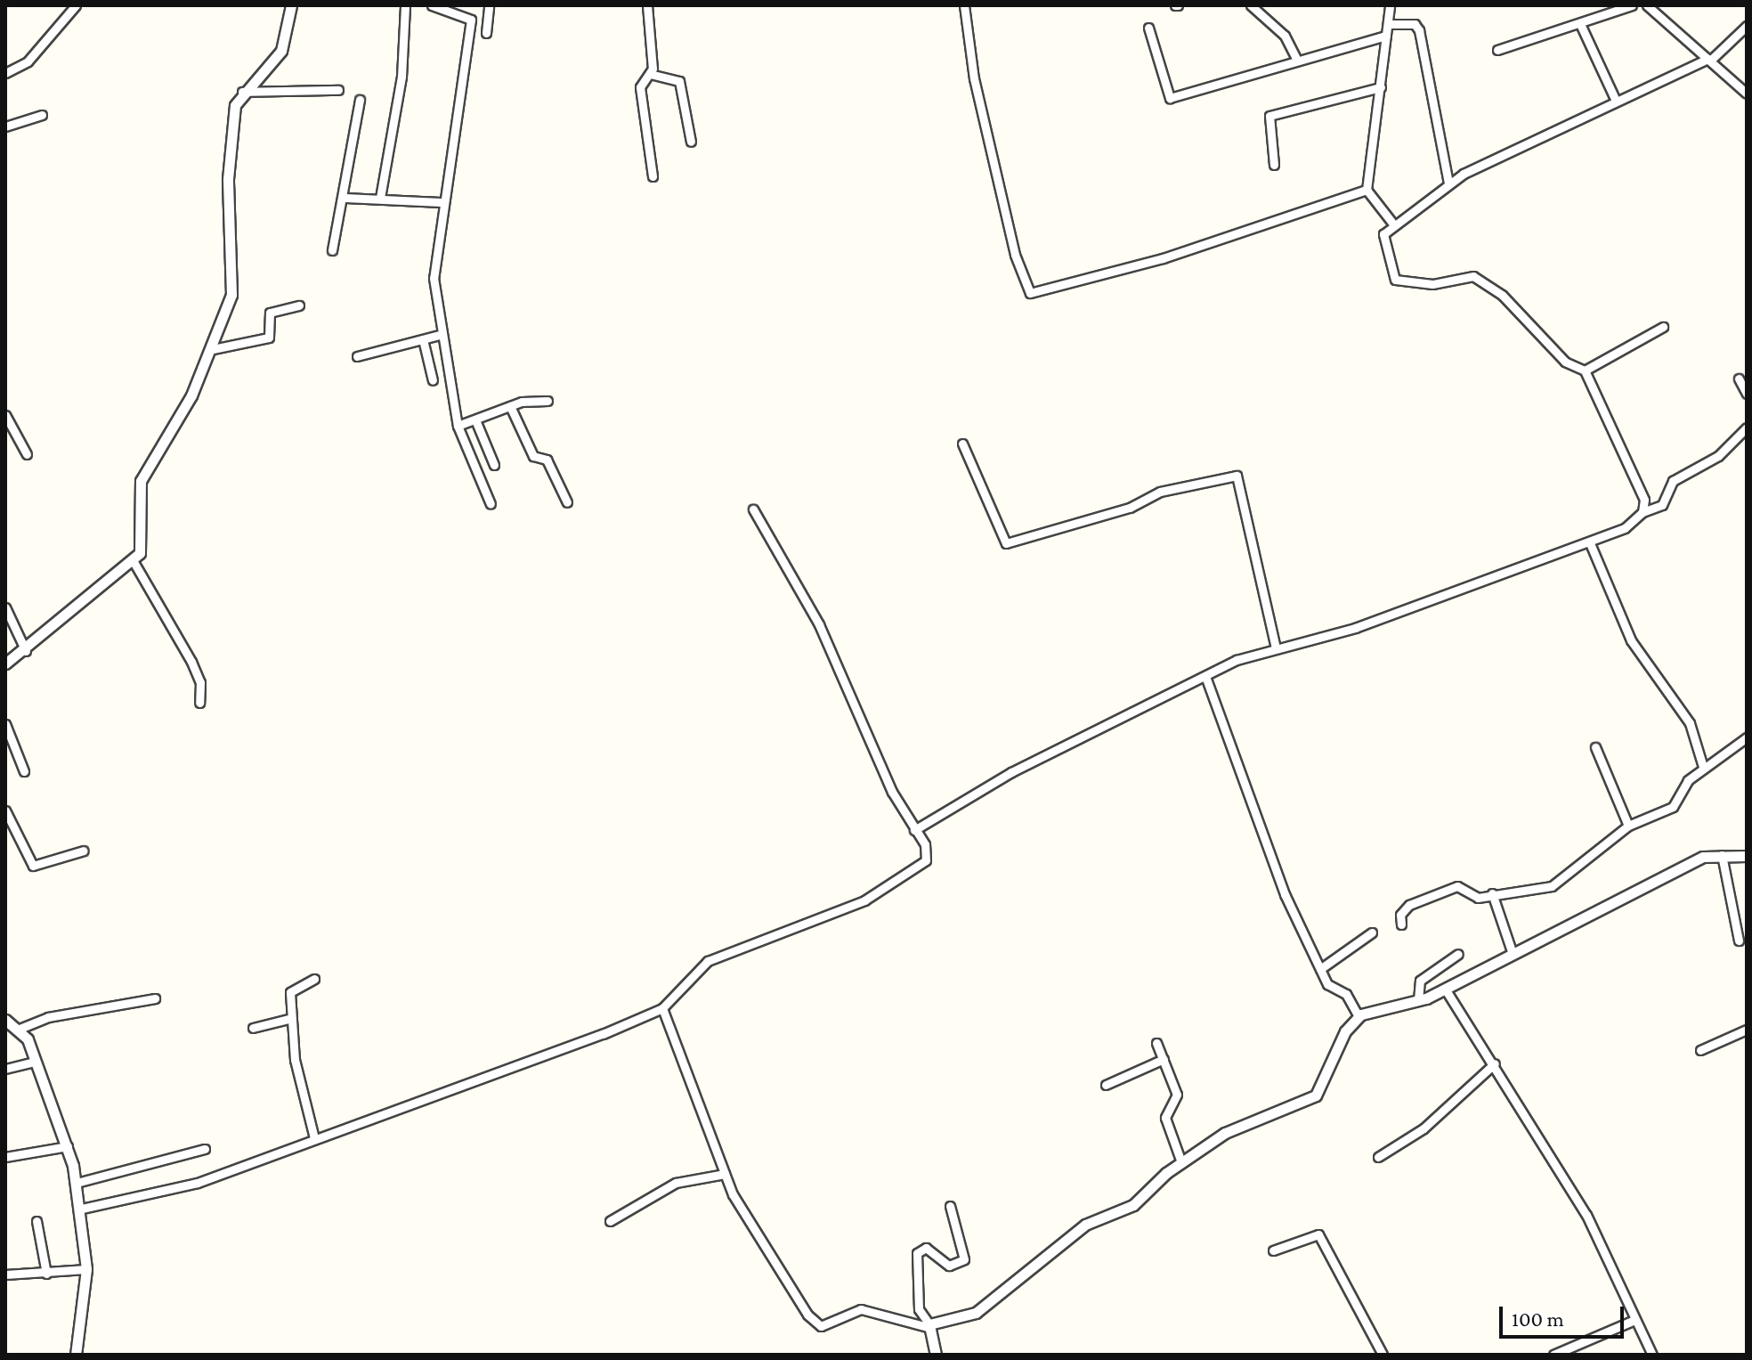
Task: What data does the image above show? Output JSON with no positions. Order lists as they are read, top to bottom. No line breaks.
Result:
{"scale_bar":"100 m"}
